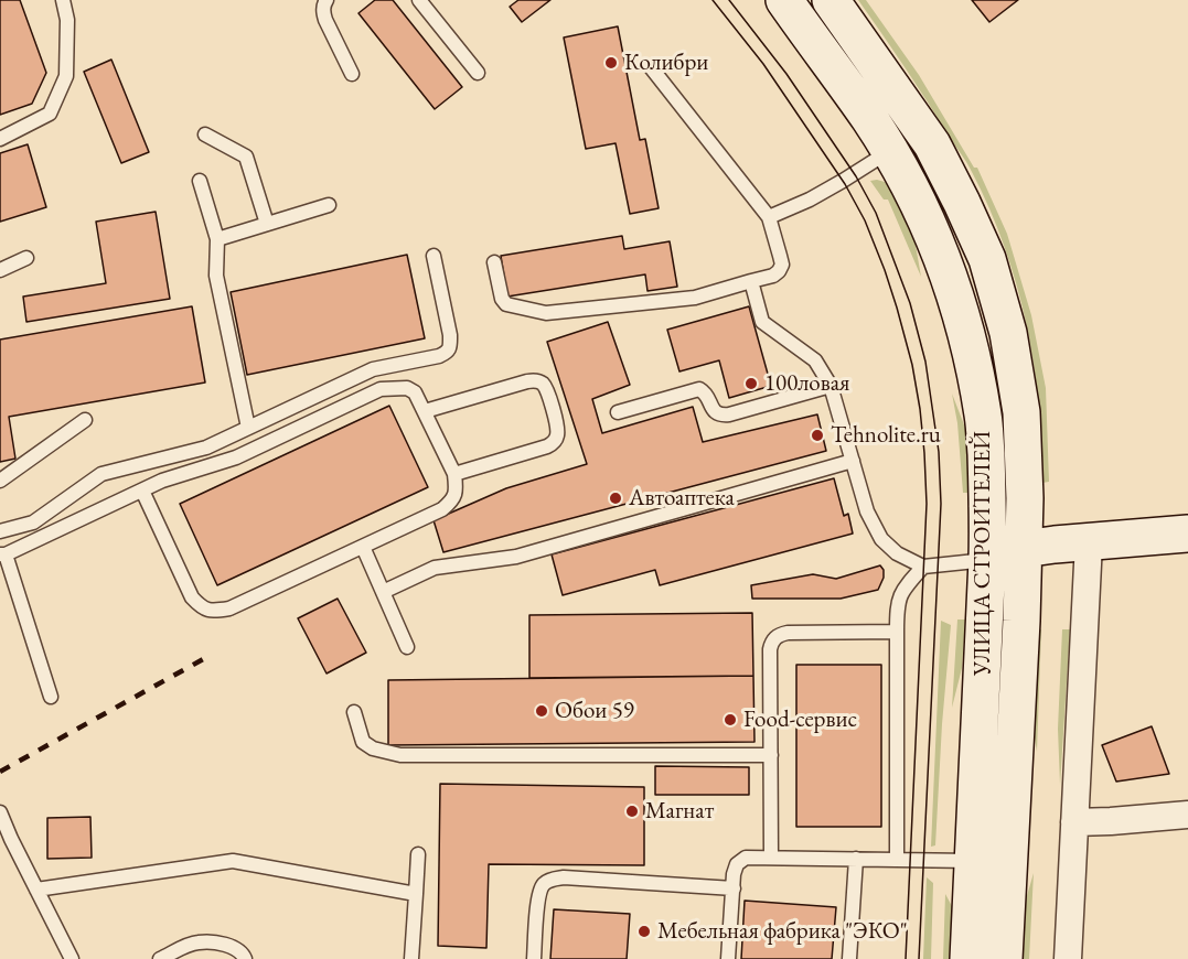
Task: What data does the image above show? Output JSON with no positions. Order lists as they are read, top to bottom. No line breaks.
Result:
{"streets":{"main road":["УЛИЦА СТРОИТЕЛЕЙ"]},"places":["Колибри","100ловая","Tehnolite.ru","Автоаптека","Обои 59","Food-сервис","Магнат","Мебельная фабрика \"ЭКО\""]}
